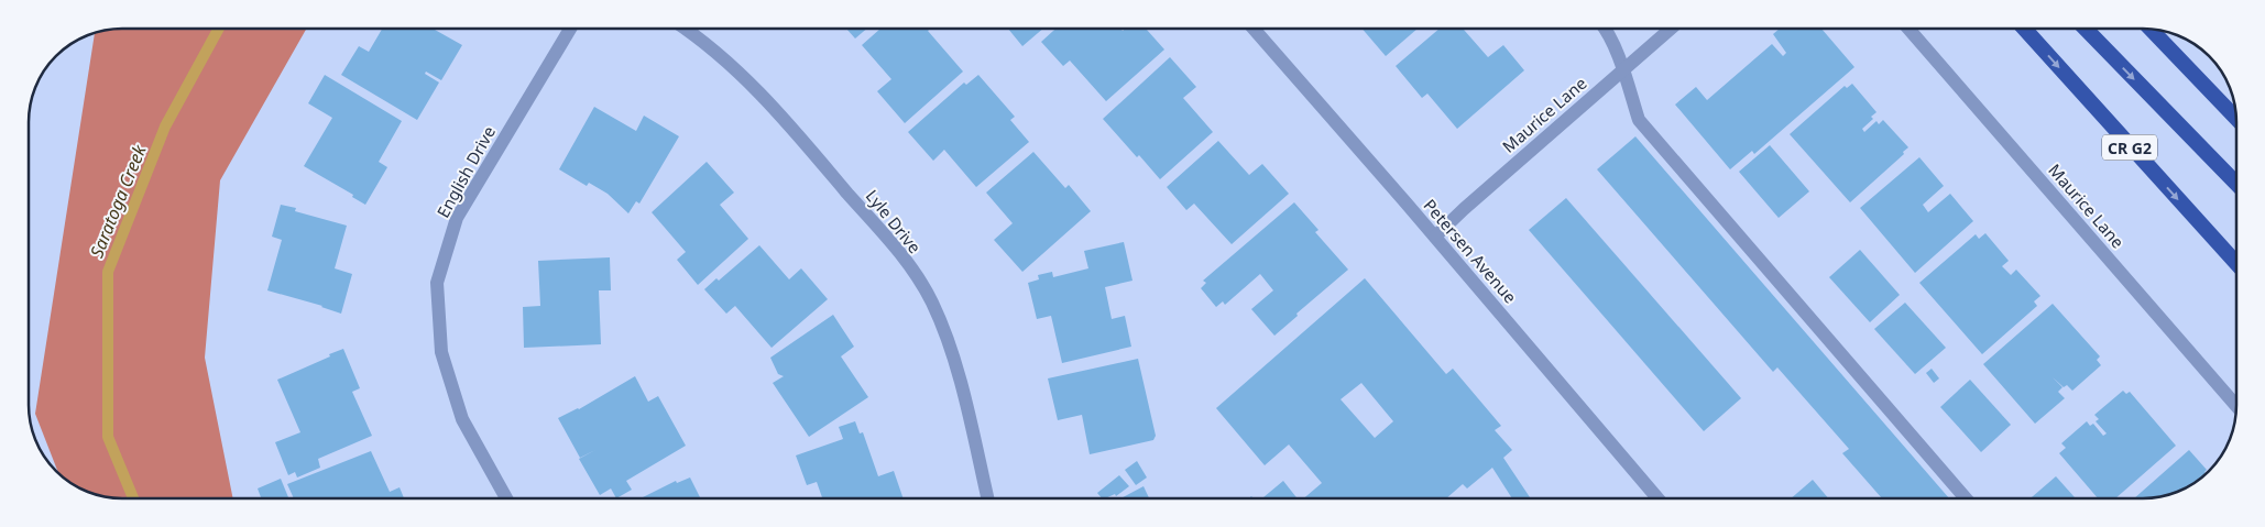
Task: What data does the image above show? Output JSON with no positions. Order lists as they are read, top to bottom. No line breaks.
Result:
{"streets":{"highway":["CR G2"],"street":["Maurice Lane","English Drive","Lyle Drive","Petersen Avenue"]},"crossings":[["Maurice Lane","Petersen Avenue"]],"water":["Saratoga Creek"]}
